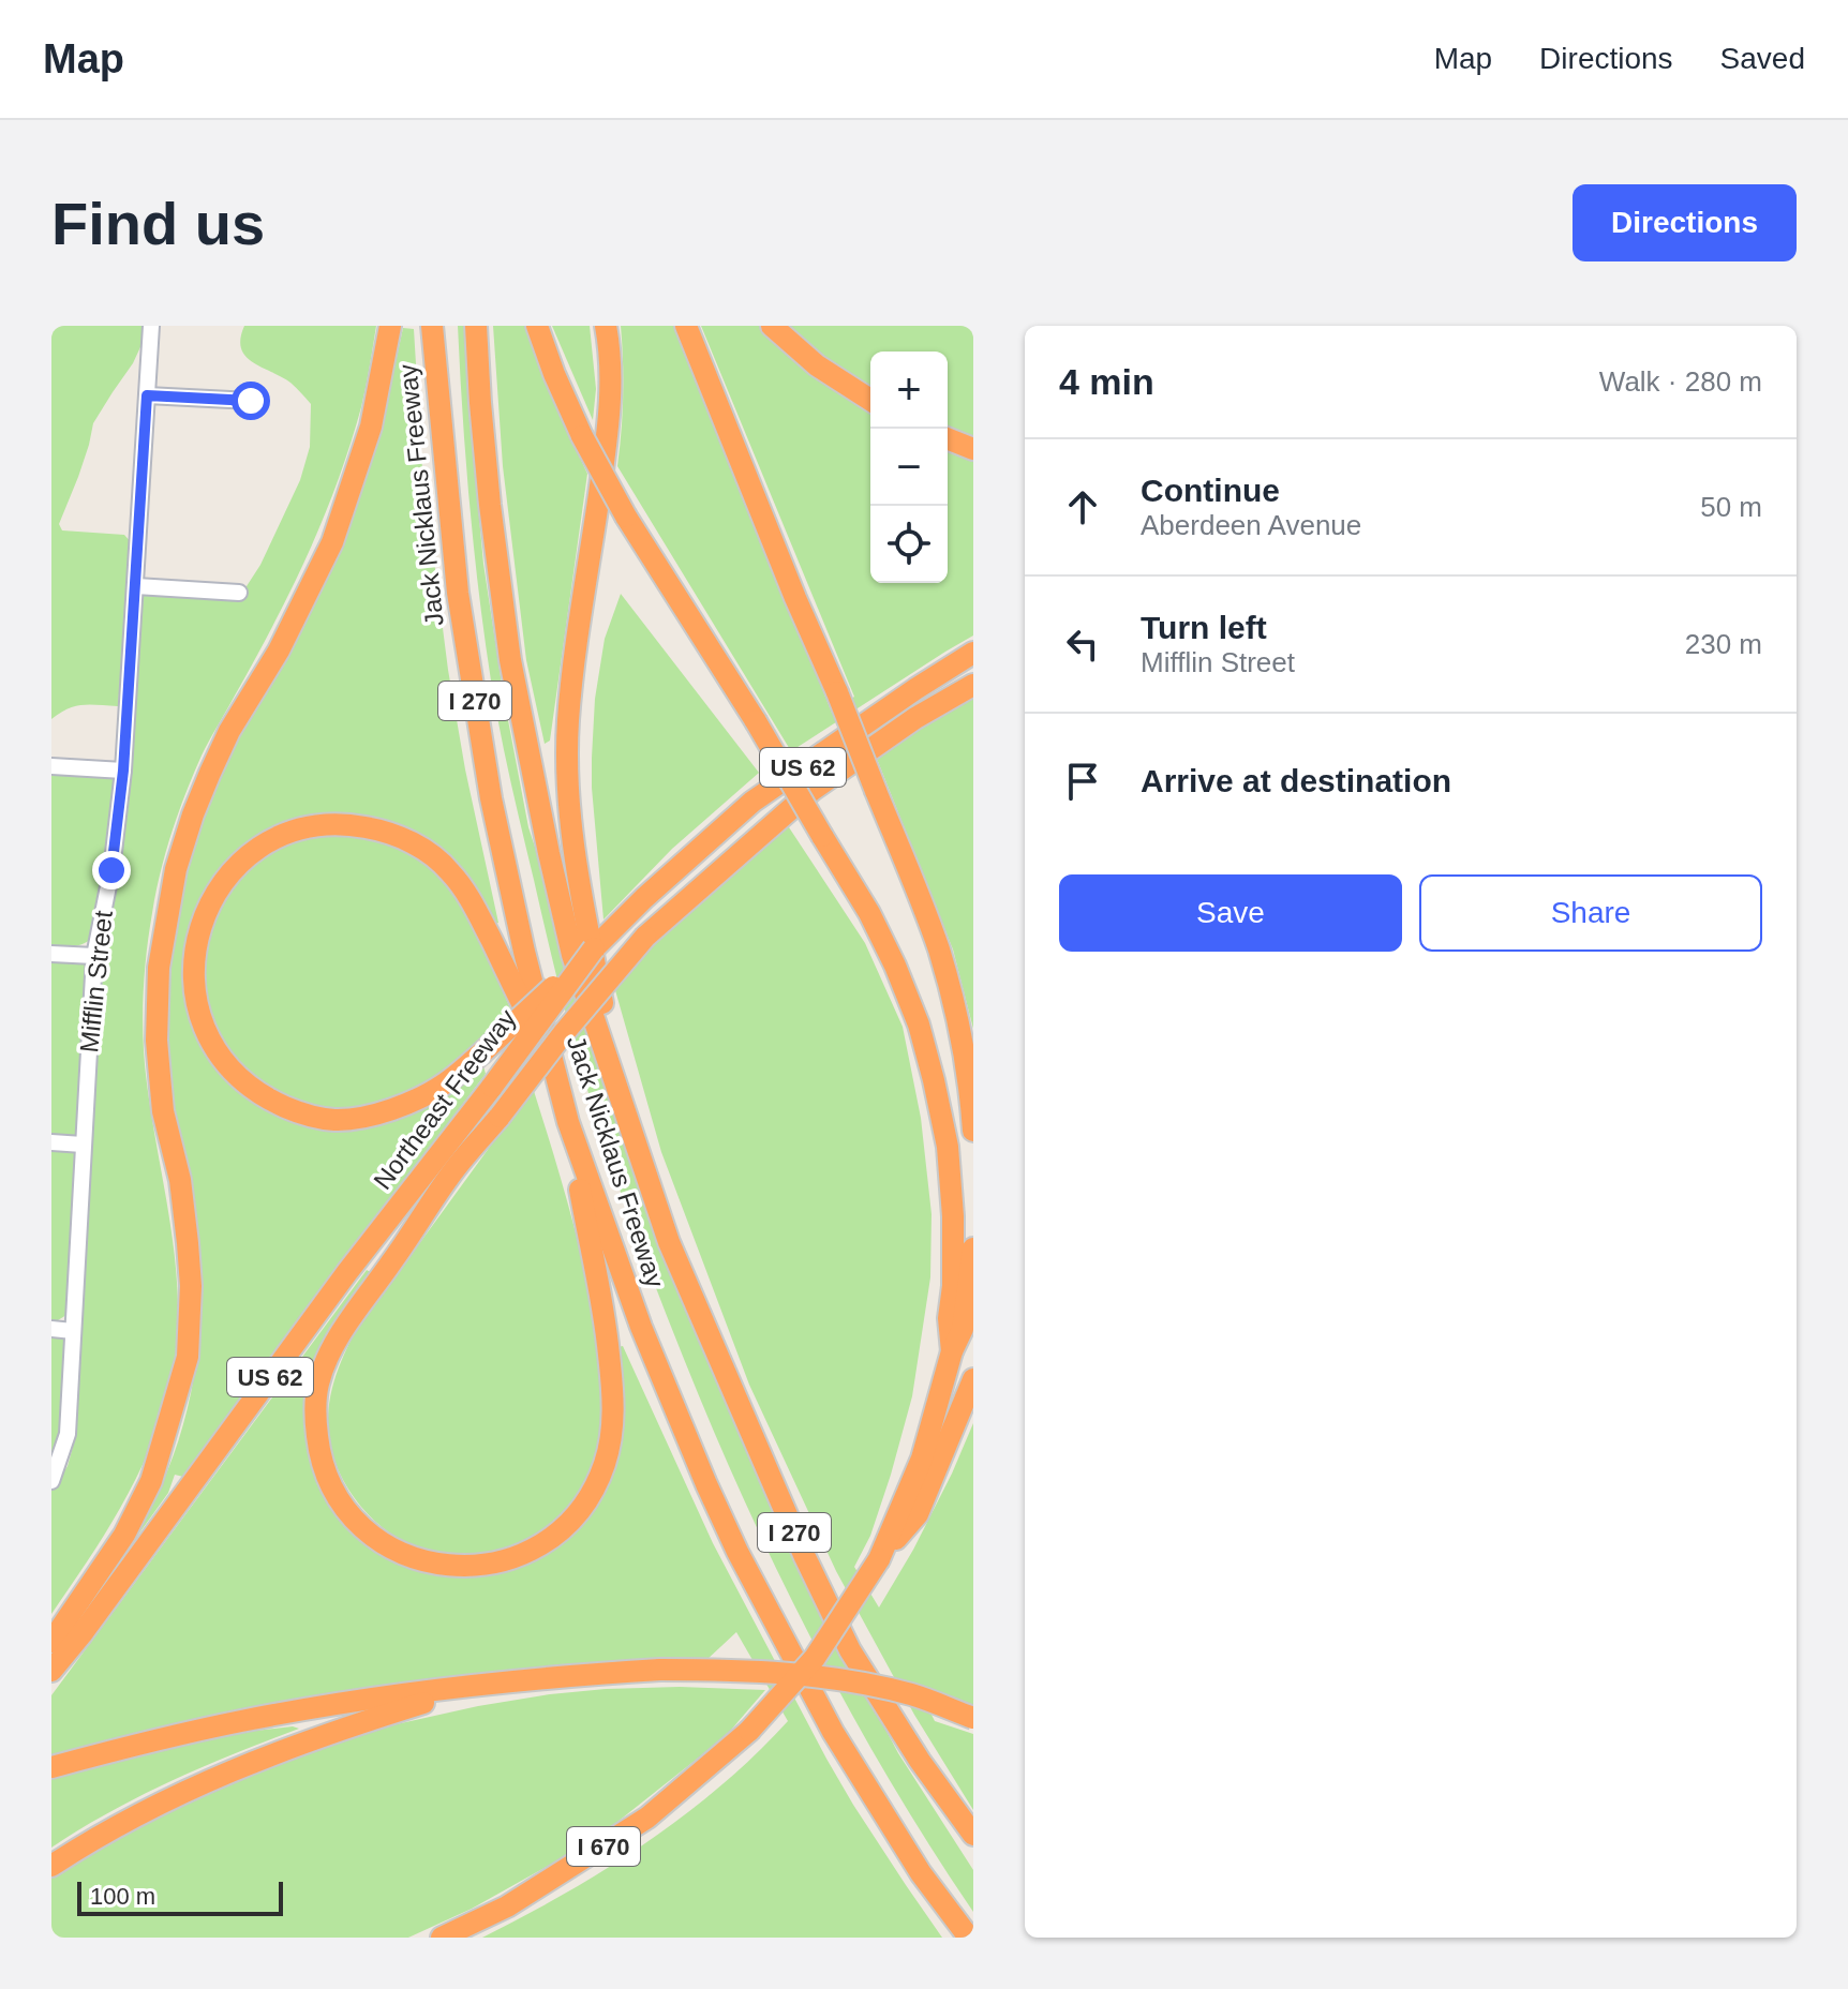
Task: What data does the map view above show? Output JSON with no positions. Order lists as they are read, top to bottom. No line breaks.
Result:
{"streets":{"highway":["Jack Nicklaus Freeway","I 270","US 62","Northeast Freeway","I 670"],"street":["Mifflin Street"]},"scale_bar":"100 m","page":{"header":"Map","nav":["Map","Directions","Saved"],"buttons":["Directions",["Save","Share"]],"title":"Find us","heading":["4 min","Walk · 280 m"],"map_buttons":["+","−"],"list":[["Continue","Aberdeen Avenue","50 m"],["Turn left","Mifflin Street","230 m"],"Arrive at destination"],"scale":"100 m"}}
